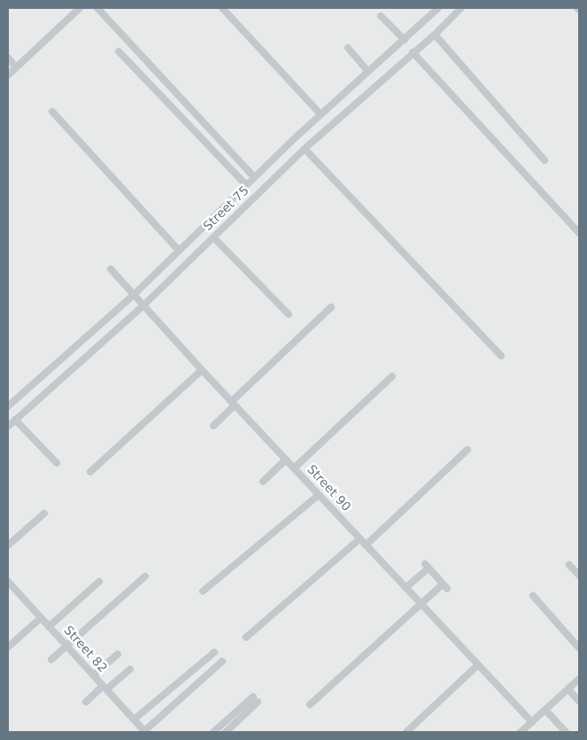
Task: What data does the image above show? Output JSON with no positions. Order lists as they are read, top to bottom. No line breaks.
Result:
{"streets":{"lane":["Street 75","Street 90","Street 82"]},"crossings":[["Street 75","Street 90"]]}
